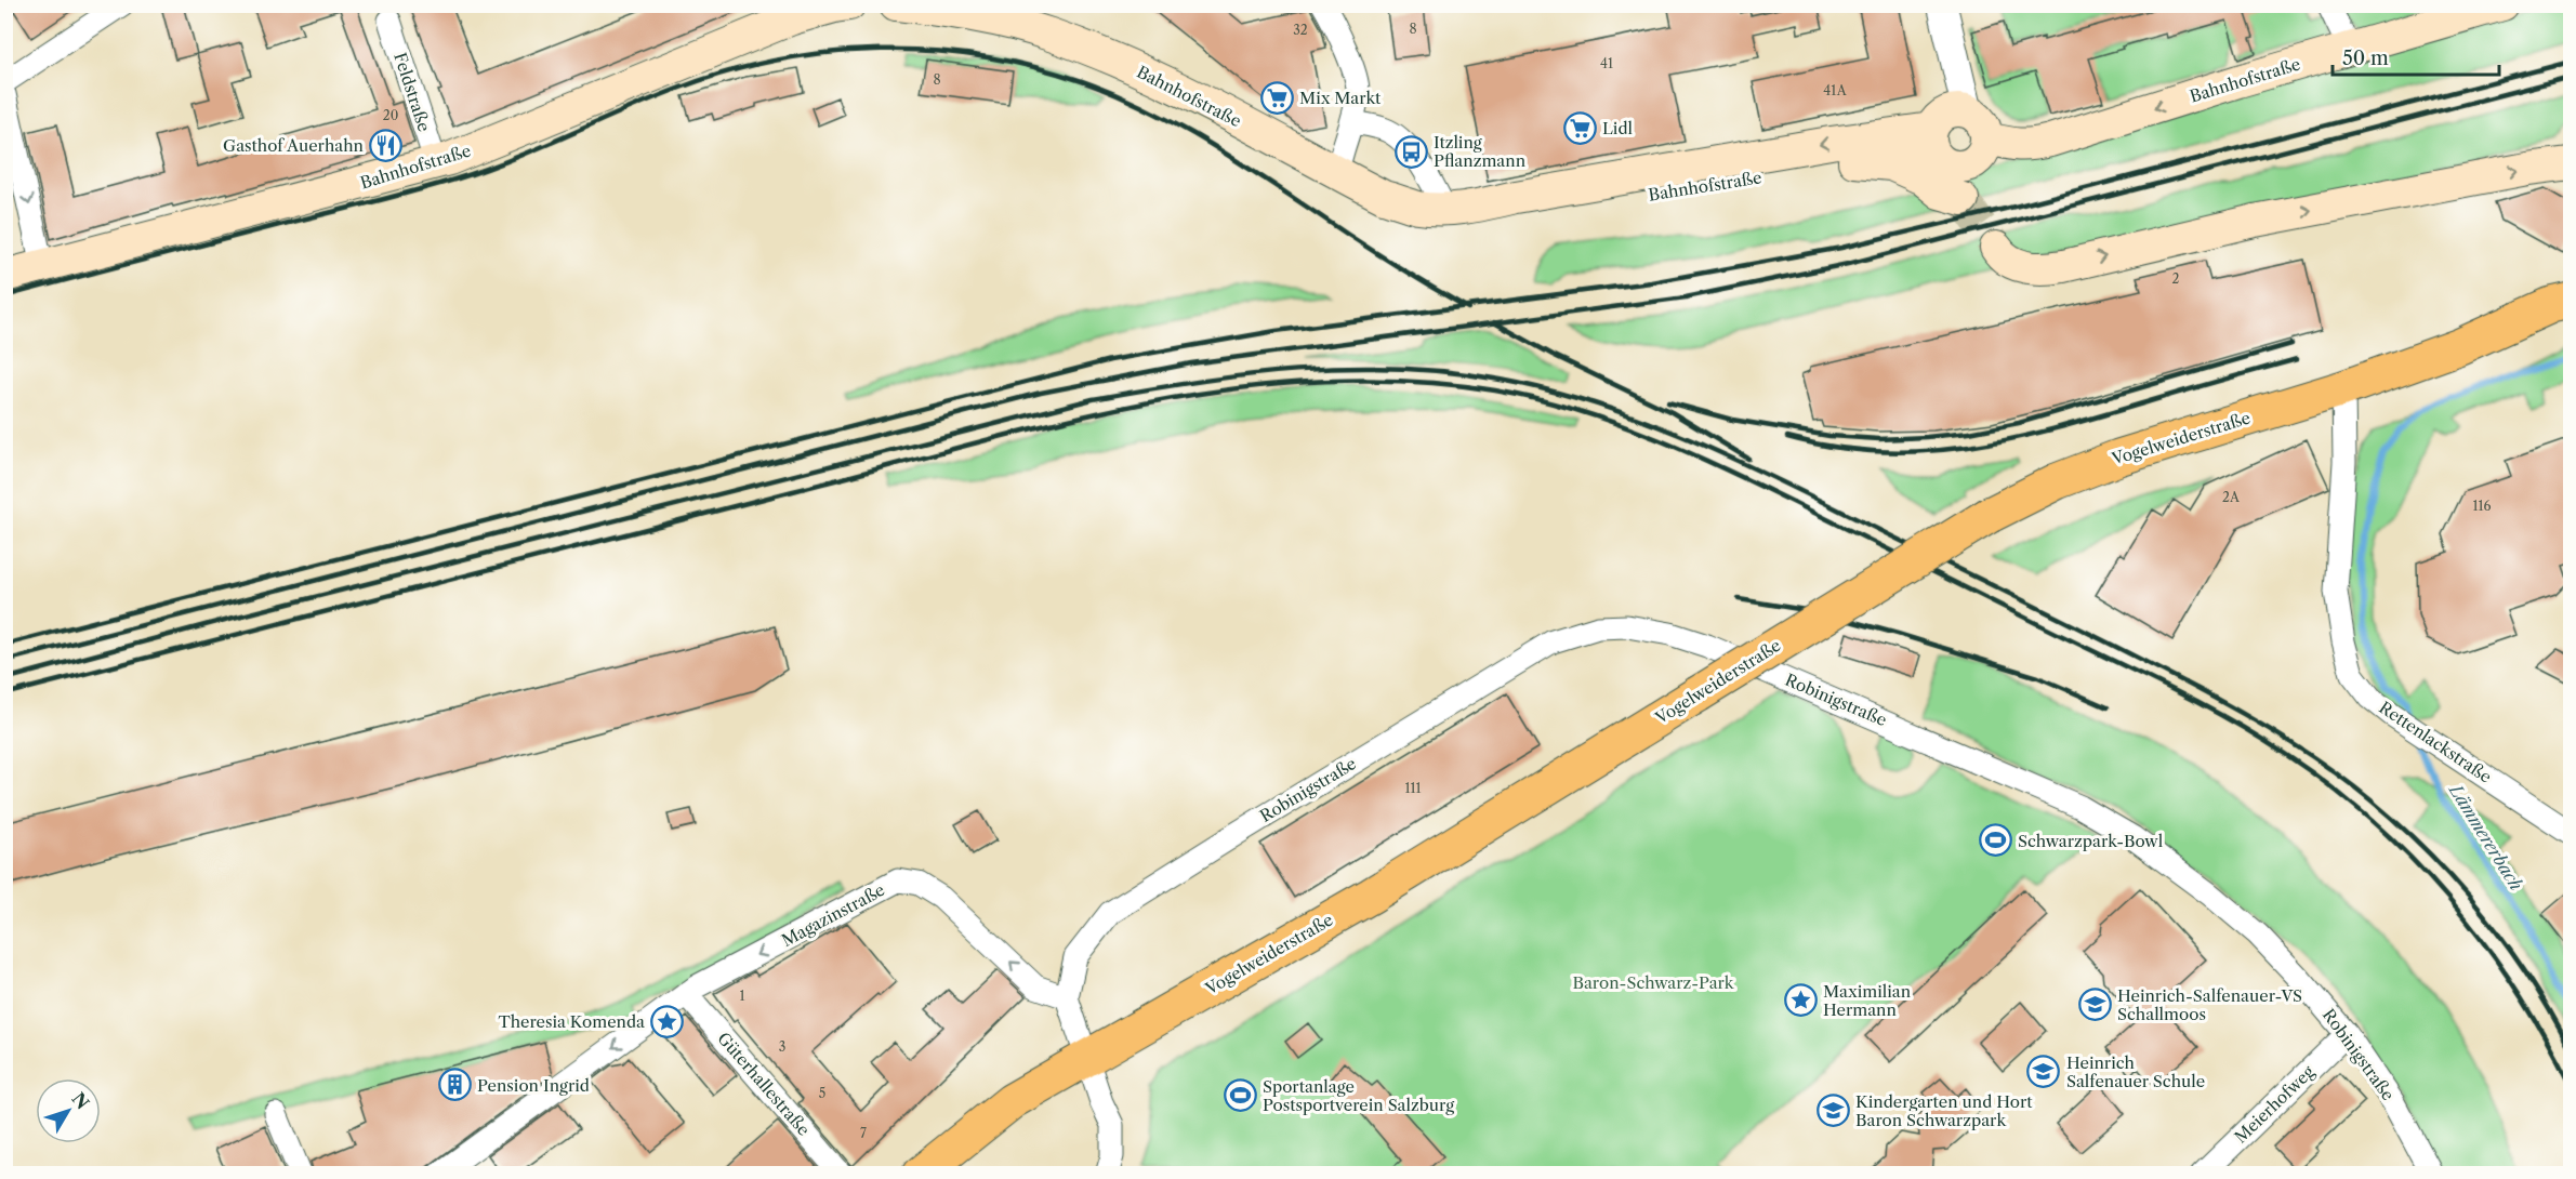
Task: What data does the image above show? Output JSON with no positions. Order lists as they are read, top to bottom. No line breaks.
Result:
{"streets":{"main road":["Bahnhofstraße","Vogelweiderstraße"],"street":["Feldstraße","Robinigstraße","Rettenlackstraße","Magazinstraße","Güterhallestraße","Meierhofweg"]},"crossings":[["Bahnhofstraße","Feldstraße"],["Vogelweiderstraße","Rettenlackstraße"],["Robinigstraße","Magazinstraße"],["Robinigstraße","Meierhofweg"],["Magazinstraße","Güterhallestraße"]],"one_way":["Magazinstraße"],"water":["Lämmererbach"],"parks":["Baron-Schwarz-Park"],"places":{"supermarket":["Mix Markt","Lidl"],"restaurant":["Gasthof Auerhahn"],"bus stop":["Itzling Pflanzmann"],"sports":["Schwarzpark-Bowl","Sportanlage Postsportverein Salzburg"],"place":["Maximilian Hermann","Theresia Komenda"],"school or university":["Heinrich-Salfenauer-VS Schallmoos","Heinrich Salfenauer Schule","Kindergarten und Hort Baron Schwarzpark"],"building":["Pension Ingrid"]},"house_numbers":["8","32","41","8","41A","20","2","2A","116","111","1","3","5","7"],"scale_bar":"50 m","north":"top right"}
